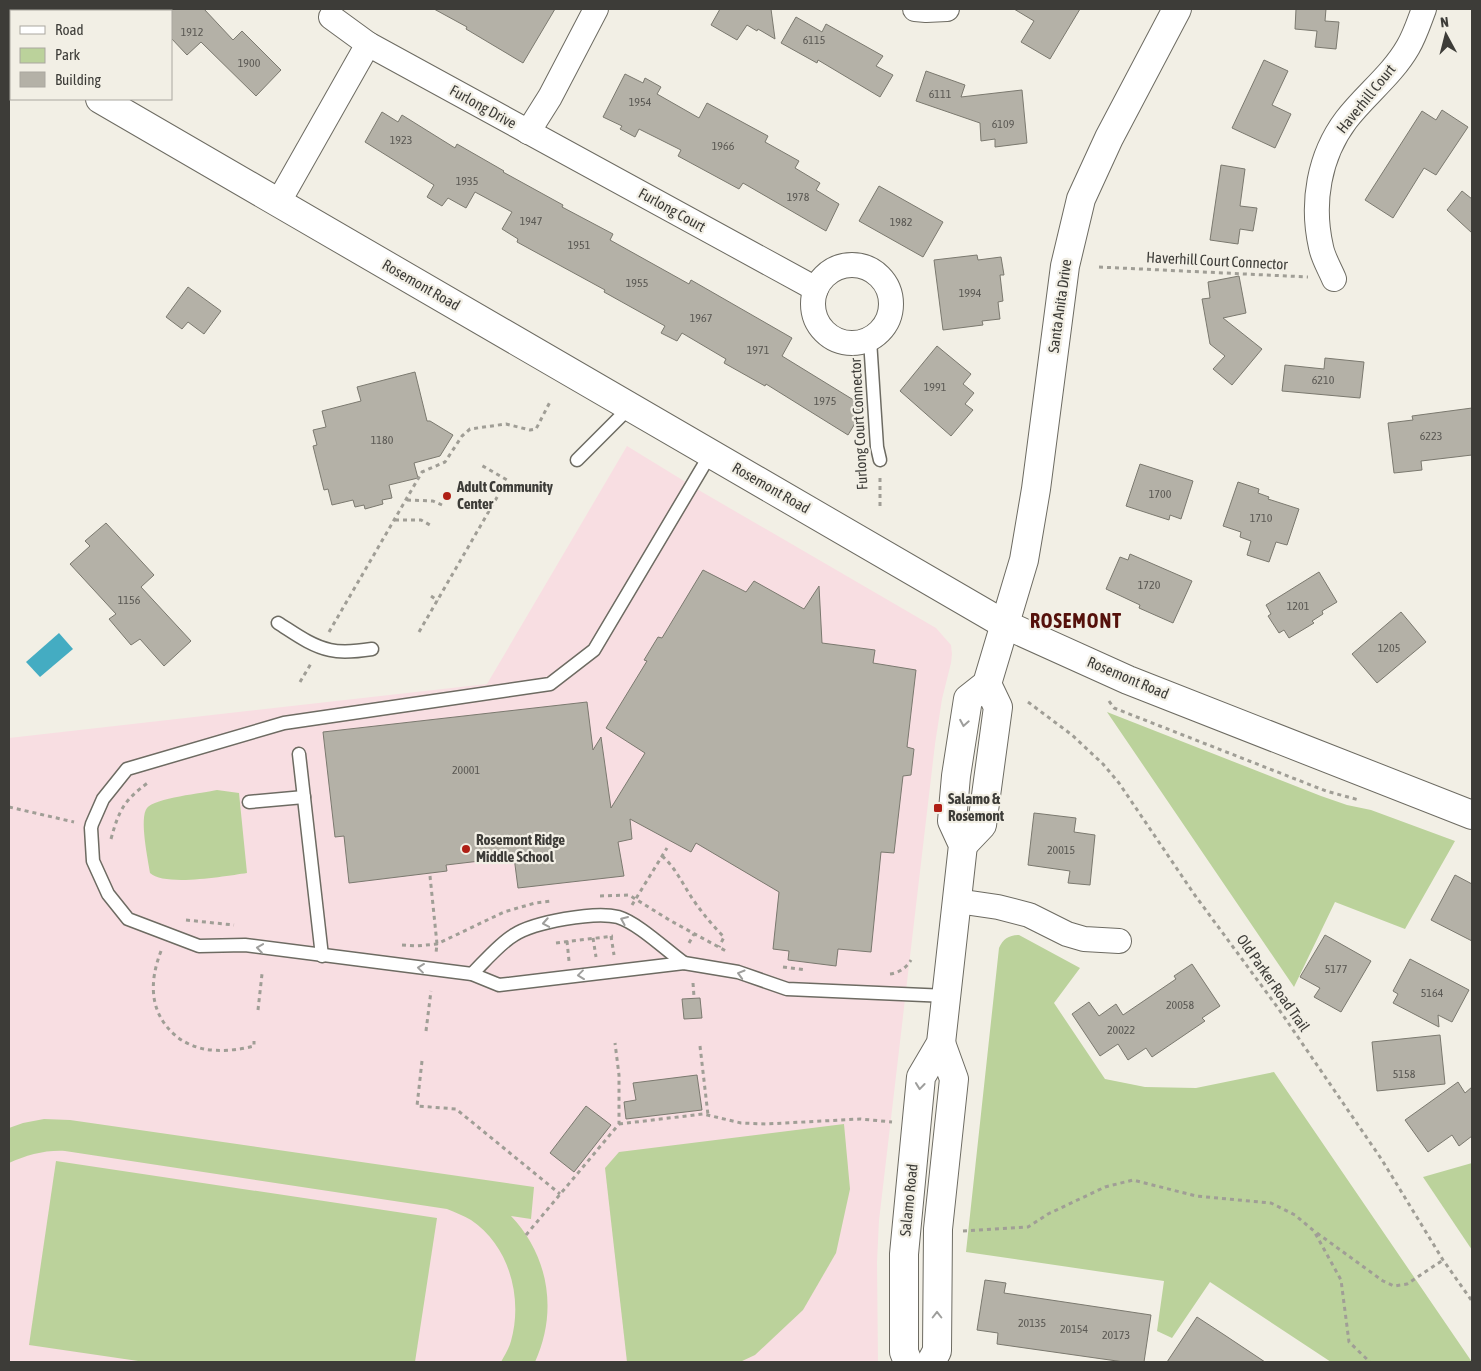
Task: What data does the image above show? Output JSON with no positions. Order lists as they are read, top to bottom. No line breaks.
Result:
{"streets":{"main road":["Rosemont Road","Santa Anita Drive","Salamo Road"],"street":["Haverhill Court","Furlong Drive","Furlong Court"],"lane":["Furlong Court Connector"],"path":["Haverhill Court Connector","Old Parker Road Trail"]},"crossings":[["Haverhill Court","Haverhill Court Connector"],["Furlong Drive","Furlong Court"],["Furlong Court","Furlong Court Connector"],["Rosemont Road","Santa Anita Drive"],["Rosemont Road","Salamo Road"],["Santa Anita Drive","Salamo Road"]],"districts":["ROSEMONT"],"places":{"other":["Adult Community Center","Rosemont Ridge Middle School"],"transit":["Salamo & Rosemont"]},"house_numbers":["1912","6115","1900","6111","1954","6109","1923","1966","1935","1978","1947","1982","1951","1955","1994","1967","1971","6210","1991","1975","6223","1180","1700","1710","1720","1156","1201","1205","20001","20015","5177","5164","20058","20022","5158","20135","20154","20173"],"legend":["Road","Park","Building"],"north":"top"}
